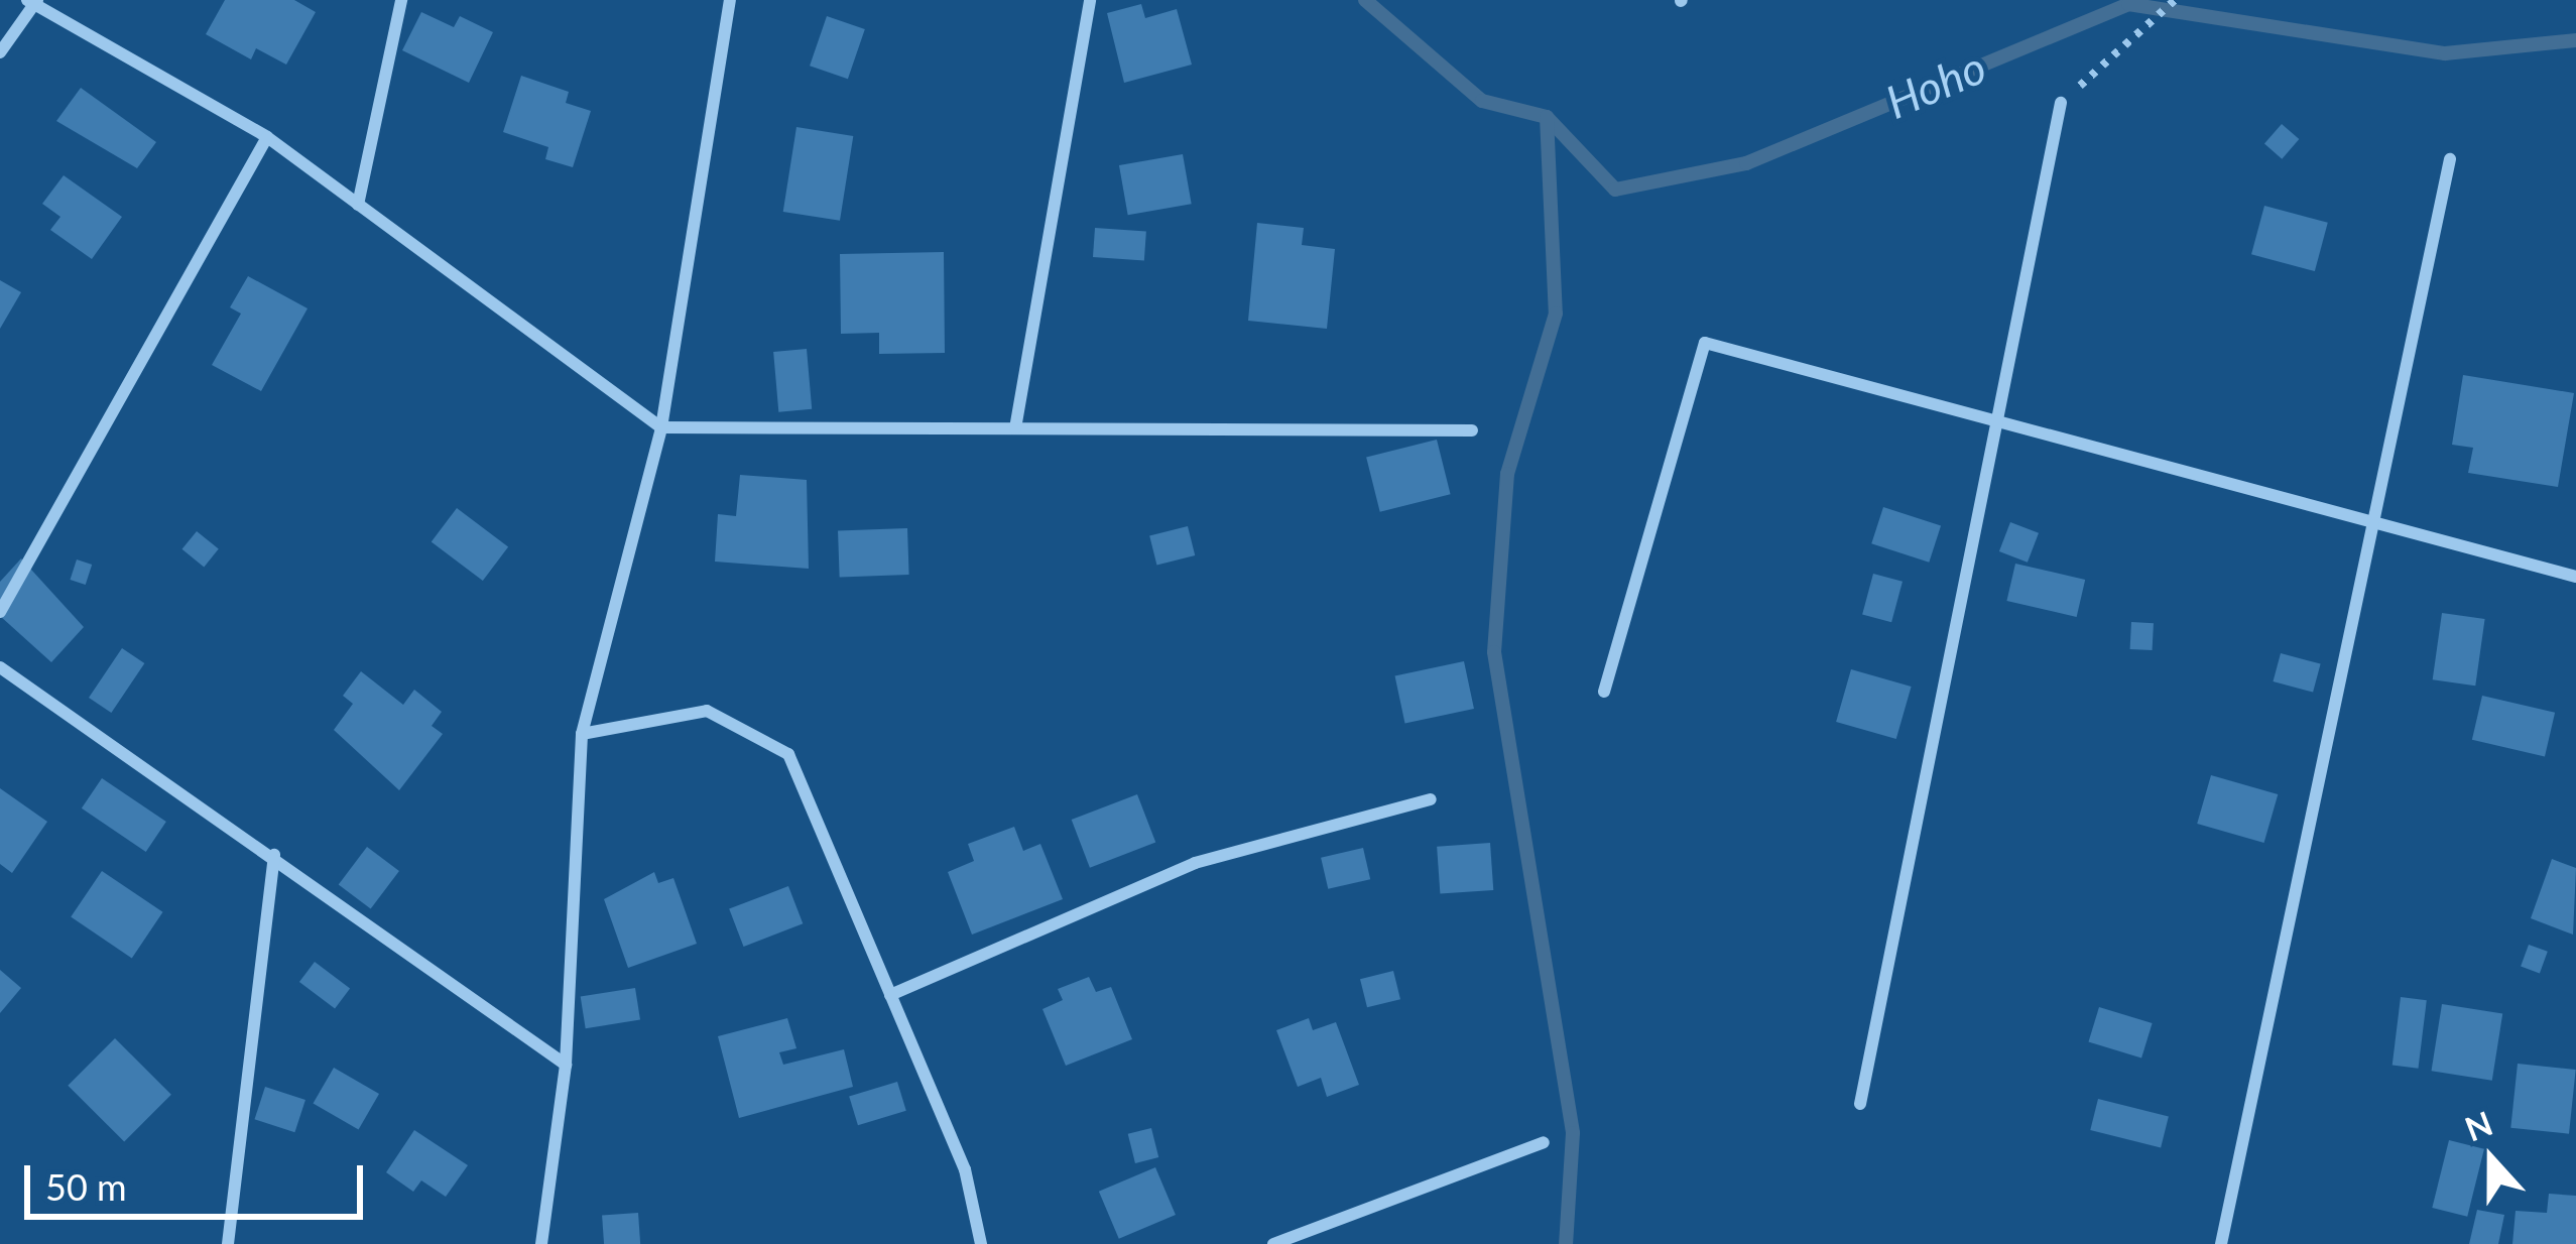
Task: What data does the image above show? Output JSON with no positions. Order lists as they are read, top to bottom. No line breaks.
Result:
{"water":["Hoho"],"scale_bar":"50 m","north":"top"}
